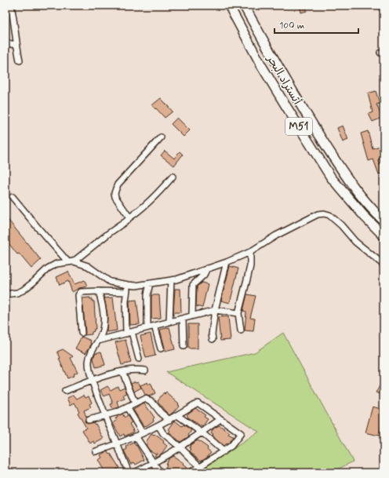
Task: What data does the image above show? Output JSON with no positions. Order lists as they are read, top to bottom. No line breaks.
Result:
{"streets":{"highway":["أتستراد البحر","M51"]},"scale_bar":"100 m"}
